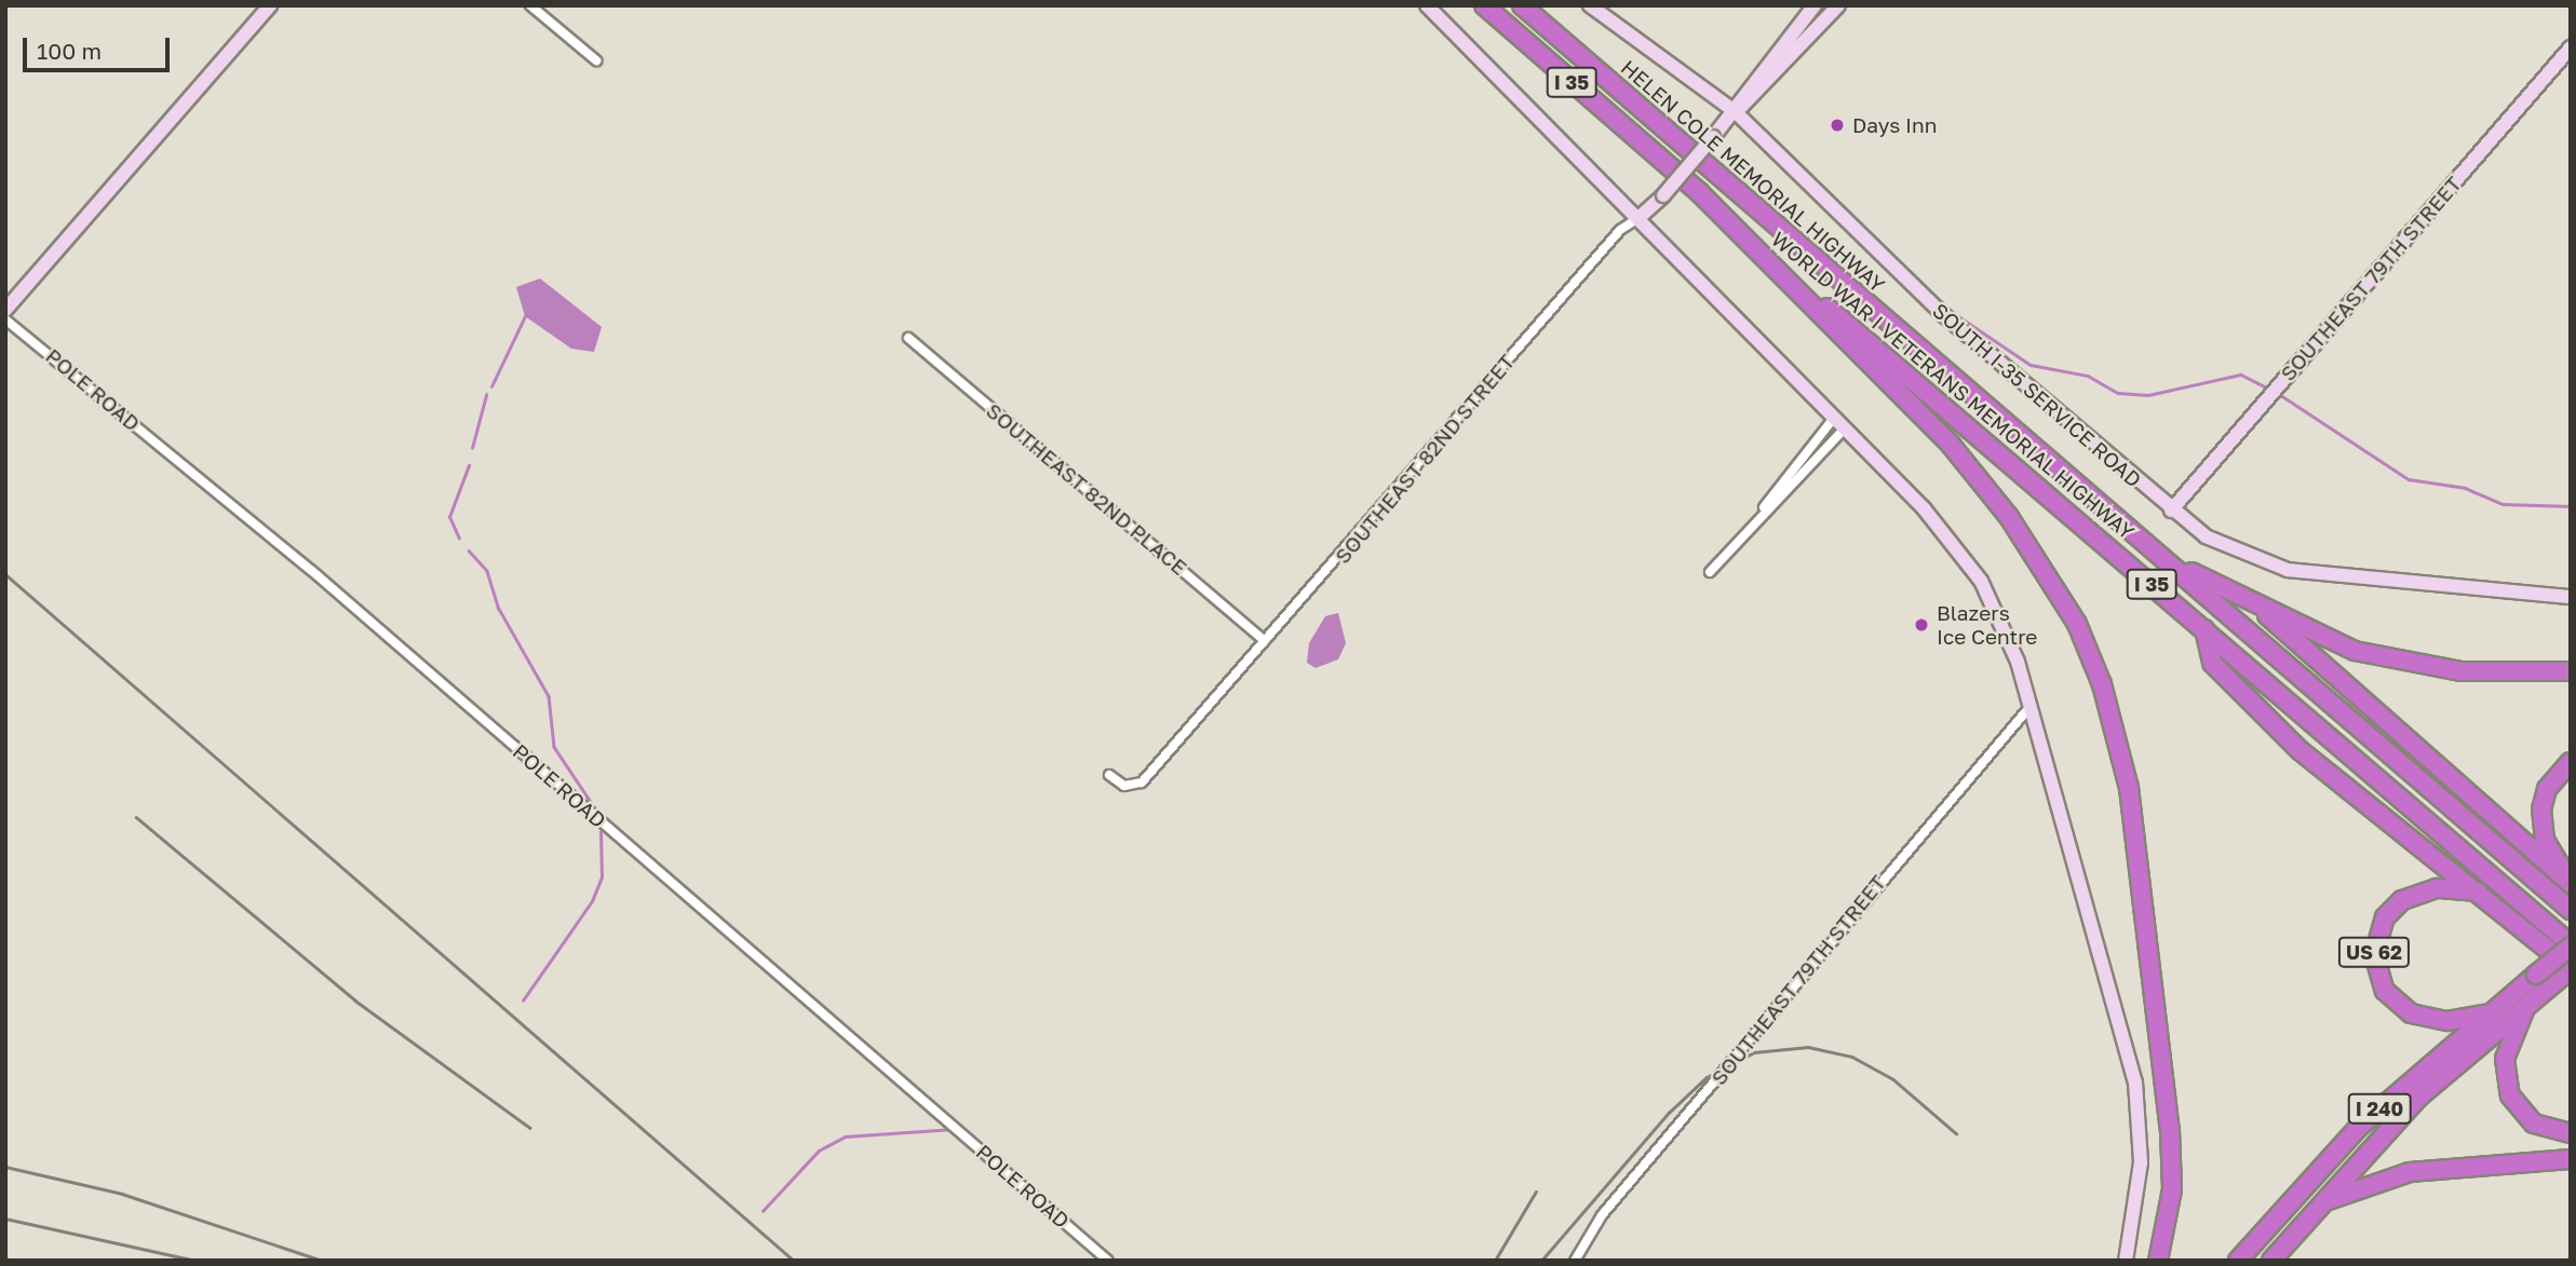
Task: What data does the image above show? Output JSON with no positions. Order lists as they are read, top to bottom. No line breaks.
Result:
{"streets":{"highway":["I 35","HELEN COLE MEMORIAL HIGHWAY","WORLD WAR I VETERANS MEMORIAL HIGHWAY","US 62","I 240"],"street":["SOUTHEAST 79TH STREET","POLE ROAD","SOUTH I-35 SERVICE ROAD","SOUTHEAST 82ND STREET","SOUTHEAST 82ND PLACE"]},"crossings":[["I 35","WORLD WAR I VETERANS MEMORIAL HIGHWAY"],["HELEN COLE MEMORIAL HIGHWAY","WORLD WAR I VETERANS MEMORIAL HIGHWAY"],["SOUTHEAST 79TH STREET","SOUTH I-35 SERVICE ROAD"],["WORLD WAR I VETERANS MEMORIAL HIGHWAY","I 240"],["SOUTH I-35 SERVICE ROAD","SOUTHEAST 82ND STREET"],["SOUTHEAST 82ND STREET","SOUTHEAST 82ND PLACE"],["US 62","I 240"]],"places":["Days Inn","Blazers Ice Centre"],"scale_bar":"100 m"}
